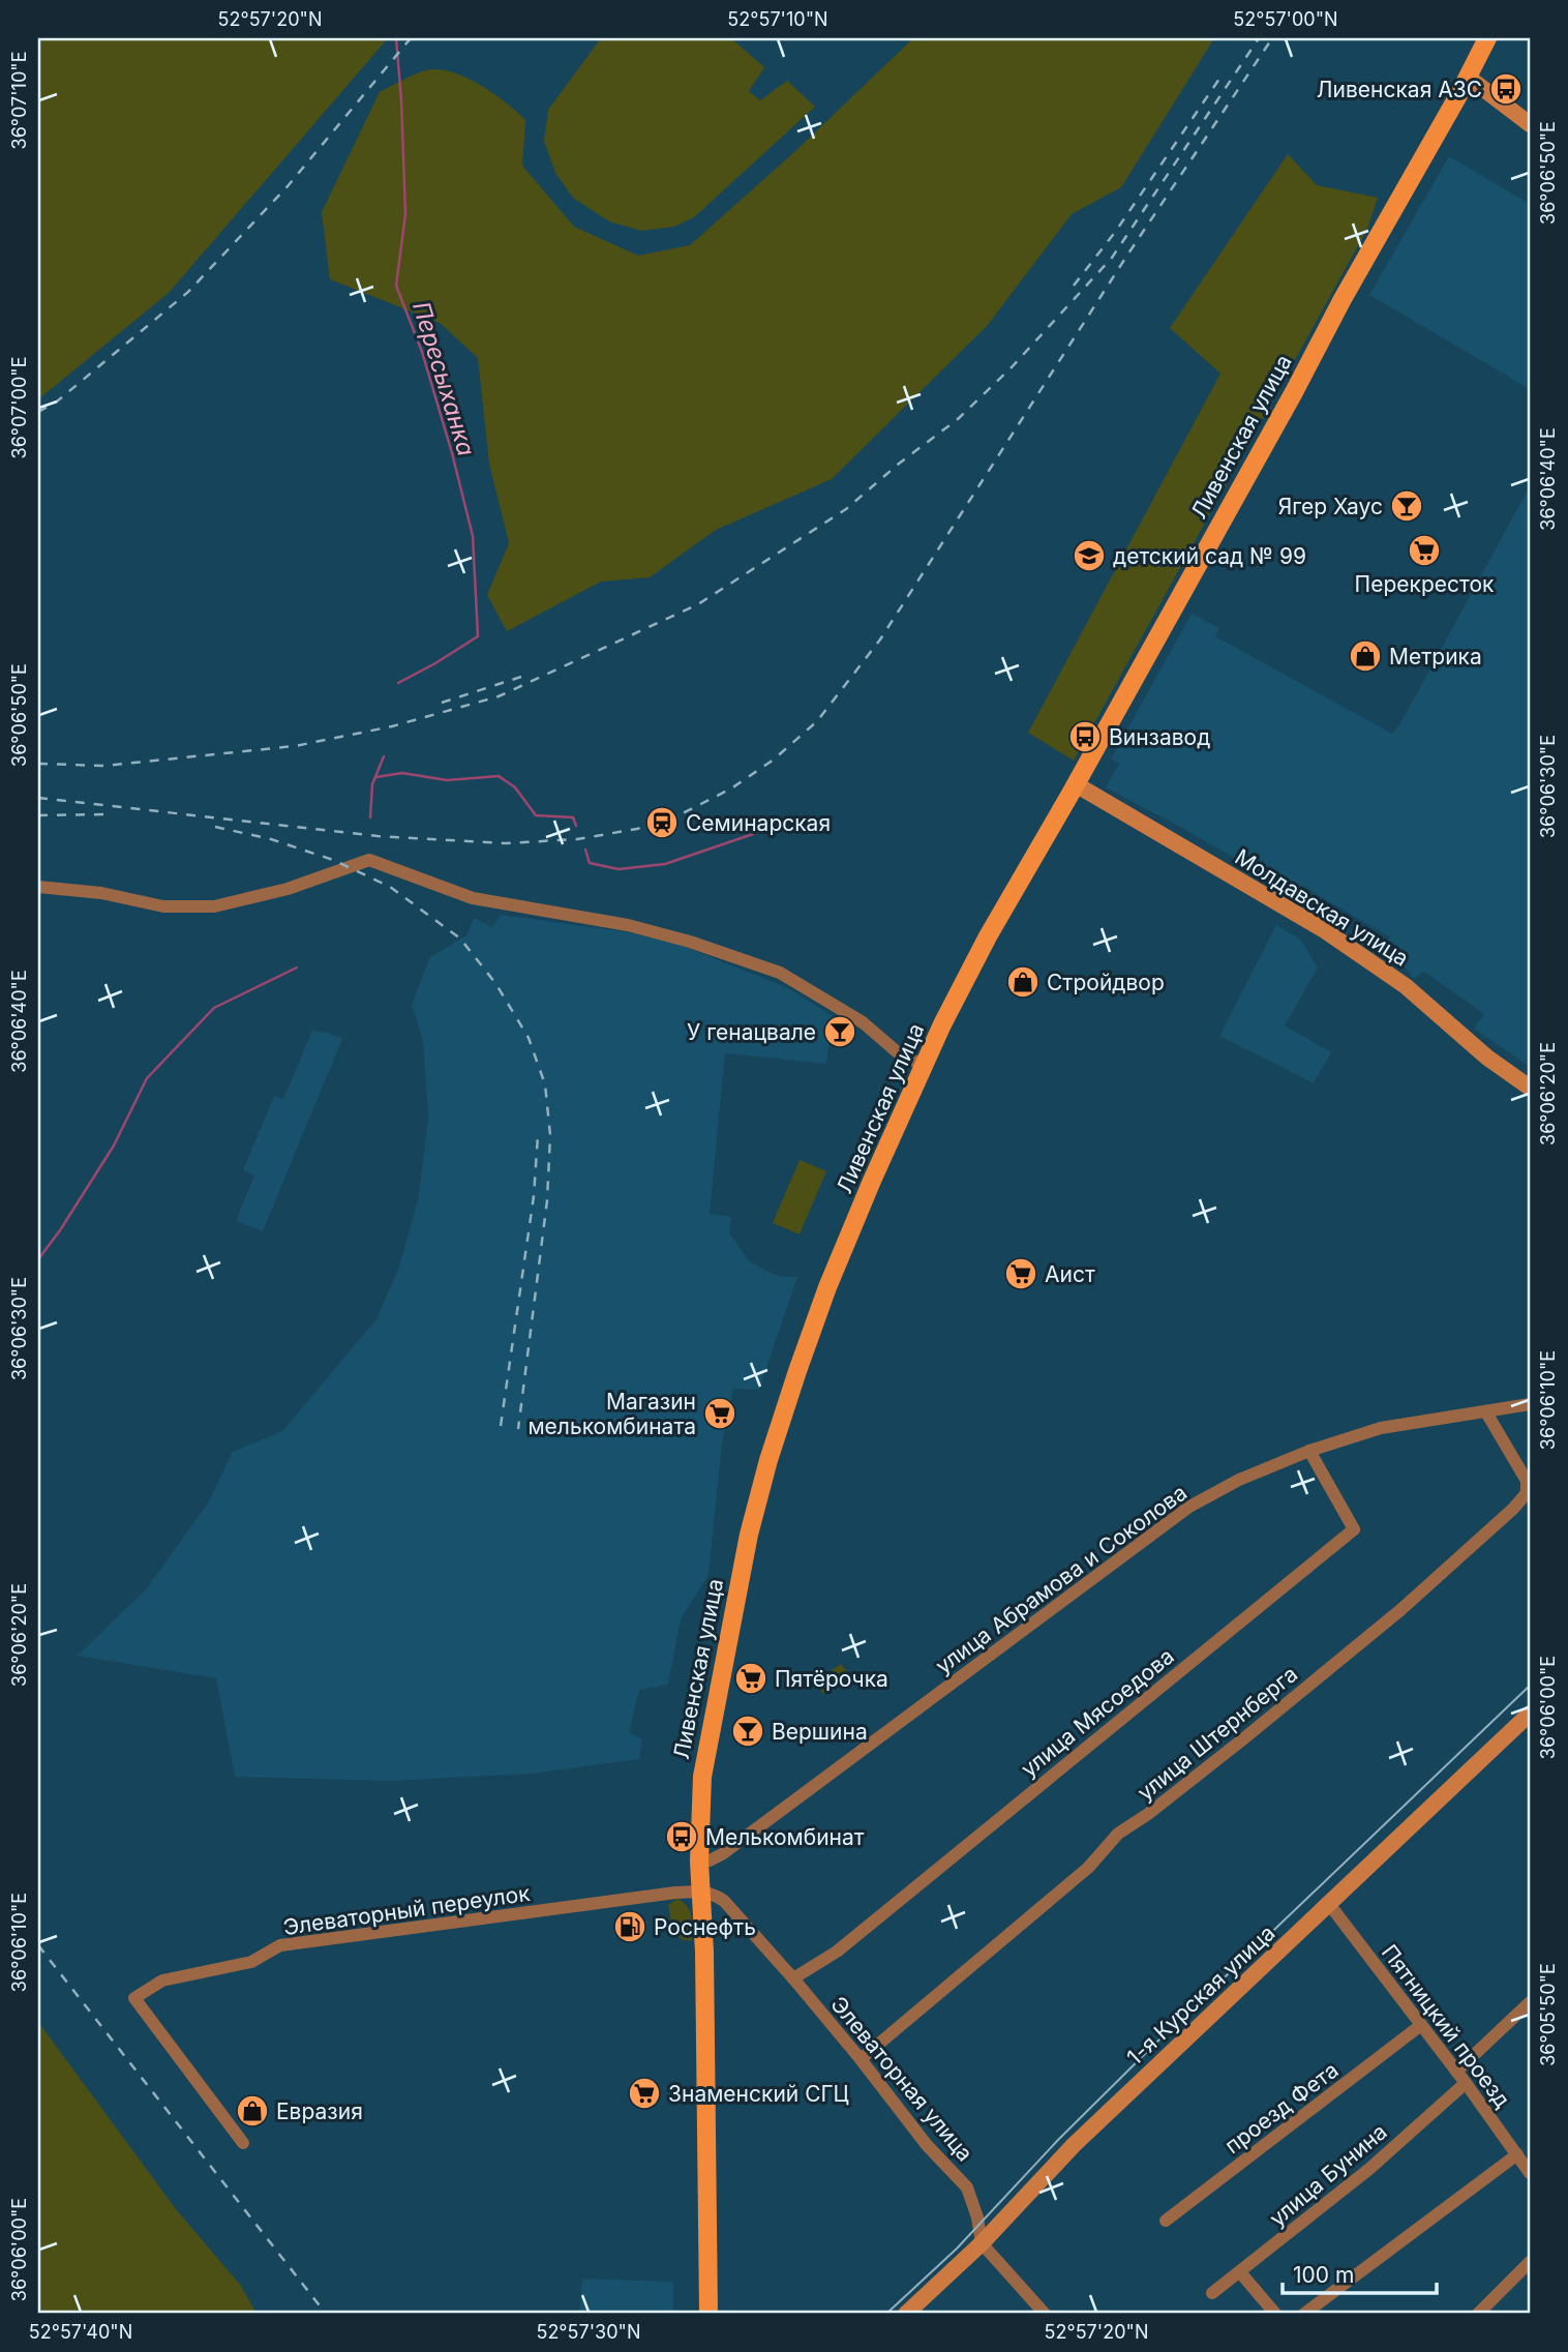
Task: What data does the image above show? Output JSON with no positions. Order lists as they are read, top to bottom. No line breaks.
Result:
{"streets":{"main road":["Ливенская улица"],"street":["Молдавская улица","улица Абрамова и Соколова","улица Мясоедова","улица Штернберга","Элеваторный переулок","1-я Курская улица","Пятницкий проезд","Элеваторная улица","проезд Фета","улица Бунина"]},"crossings":[["Ливенская улица","Молдавская улица"],["Ливенская улица","улица Абрамова и Соколова"],["Ливенская улица","Элеваторный переулок"],["Ливенская улица","Элеваторная улица"],["улица Абрамова и Соколова","улица Мясоедова"],["улица Абрамова и Соколова","улица Штернберга"],["улица Мясоедова","Элеваторная улица"],["улица Штернберга","Элеваторная улица"],["Элеваторный переулок","Элеваторная улица"],["1-я Курская улица","Пятницкий проезд"],["1-я Курская улица","Элеваторная улица"],["Пятницкий проезд","проезд Фета"],["Пятницкий проезд","улица Бунина"]],"water":["Пересыханка"],"places":{"bus stop":["Ливенская АЗС","Винзавод","Мелькомбинат"],"bar":["Ягер Хаус","У генацвале","Вершина"],"supermarket":["Перекресток","Аист","Магазин мелькомбината","Пятёрочка","Знаменский СГЦ"],"school or university":["детский сад № 99"],"shop":["Метрика","Стройдвор","Евразия"],"station":["Семинарская"],"fuel station":["Роснефть"]},"scale_bar":"100 m","coordinates":["52°57'20\"N","52°57'10\"N","52°57'00\"N","36°07'10\"E","36°06'50\"E","36°07'00\"E","36°06'40\"E","36°06'30\"E","36°06'20\"E","36°06'10\"E","36°06'00\"E","36°05'50\"E","52°57'40\"N","52°57'30\"N"]}
